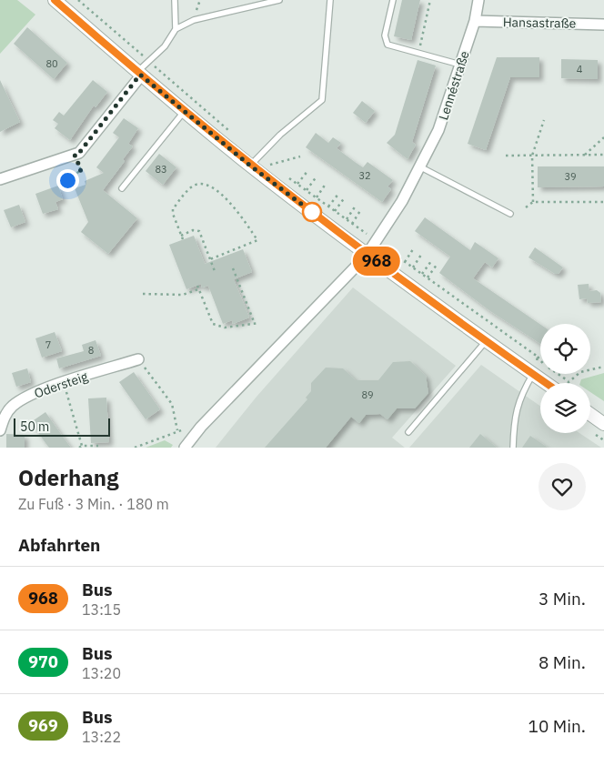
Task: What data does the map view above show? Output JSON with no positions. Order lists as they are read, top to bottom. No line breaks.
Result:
{"streets":{"street":["Hansastraße","Lennéstraße","Odersteig"]},"crossings":[["Hansastraße","Lennéstraße"]],"lines":["bus line 968"],"house_numbers":["80","4","83","32","39","7","8","89"],"scale_bar":"50 m","page":{"on_map":"968","scale":"50 m","heading":[["Oderhang","Zu Fuß · 3 Min. · 180 m"],"Abfahrten"],"list":[{"mark":"968","name":"Bus","note":"13:15","value":"3 Min."},{"mark":"970","name":"Bus","note":"13:20","value":"8 Min."},{"mark":"969","name":"Bus","note":"13:22","value":"10 Min."}]}}
